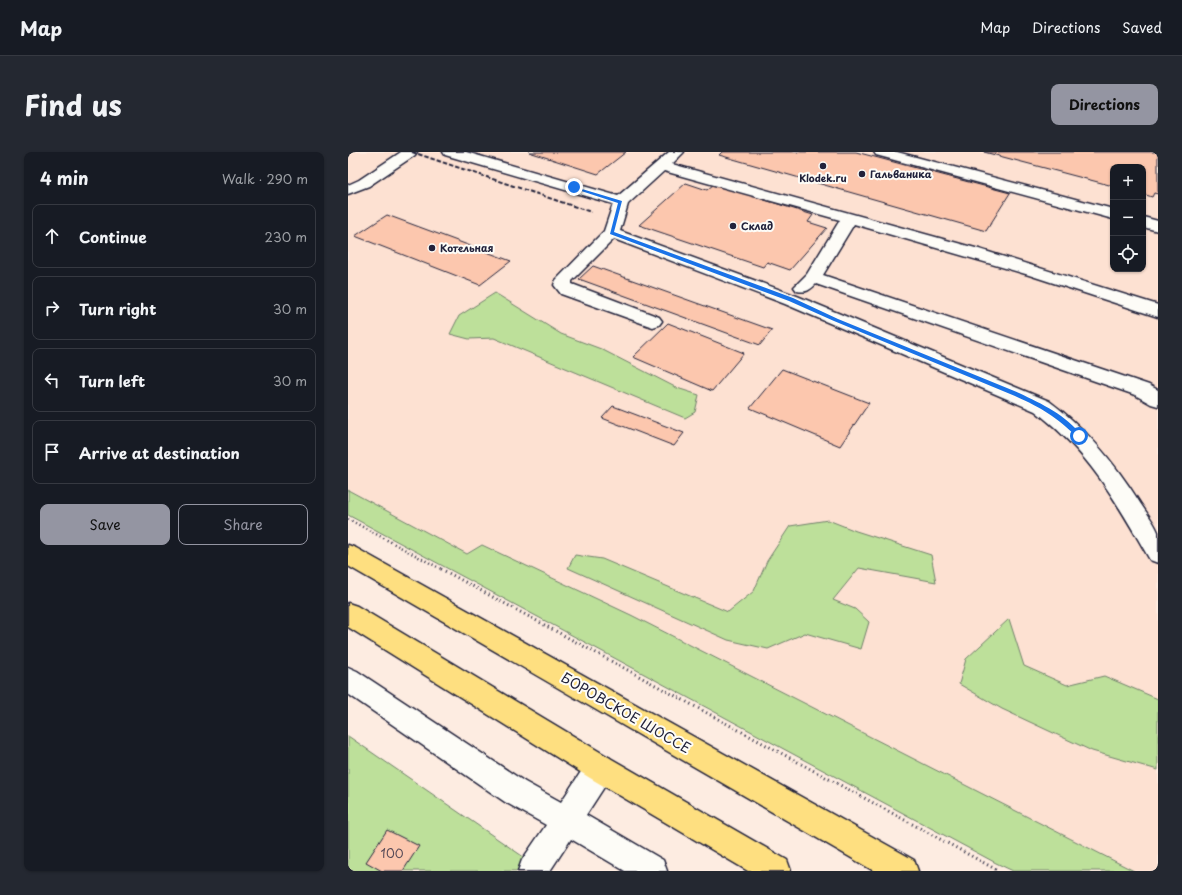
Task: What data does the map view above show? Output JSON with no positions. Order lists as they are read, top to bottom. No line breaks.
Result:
{"streets":{"main road":["БОРОВСКОЕ ШОССЕ"]},"places":["Klodek.ru","Гальваника","Склад","Котельная"],"house_numbers":["100"],"page":{"header":"Map","nav":["Map","Directions","Saved"],"title":"Find us","buttons":["Directions",["Save","Share"]],"heading":["4 min","Walk · 290 m"],"map_buttons":["+","−"],"list":[["Continue","230 m"],["Turn right","30 m"],["Turn left","30 m"],"Arrive at destination"]}}
